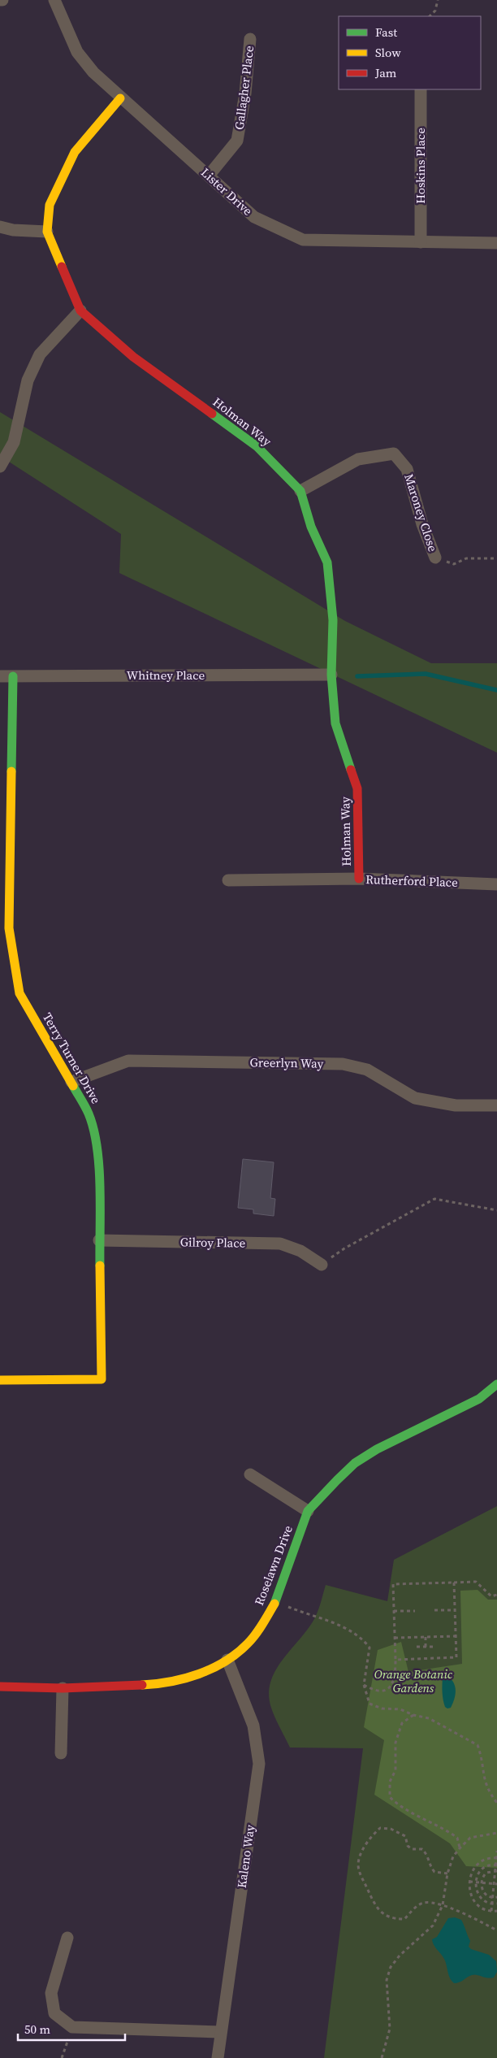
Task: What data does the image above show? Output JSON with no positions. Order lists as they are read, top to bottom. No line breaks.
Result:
{"streets":{"street":["Gallagher Place","Hoskins Place","Lister Drive","Holman Way","Maroney Close","Whitney Place","Rutherford Place","Terry Turner Drive","Greerlyn Way","Gilroy Place","Roselawn Drive","Kaleno Way"]},"crossings":[["Gallagher Place","Lister Drive"],["Hoskins Place","Lister Drive"],["Lister Drive","Holman Way"],["Holman Way","Maroney Close"],["Holman Way","Whitney Place"],["Holman Way","Rutherford Place"],["Whitney Place","Terry Turner Drive"],["Terry Turner Drive","Greerlyn Way"],["Terry Turner Drive","Gilroy Place"],["Roselawn Drive","Kaleno Way"]],"parks":["Orange Botanic Gardens"],"legend":["Fast","Slow","Jam"],"scale_bar":"50 m"}
